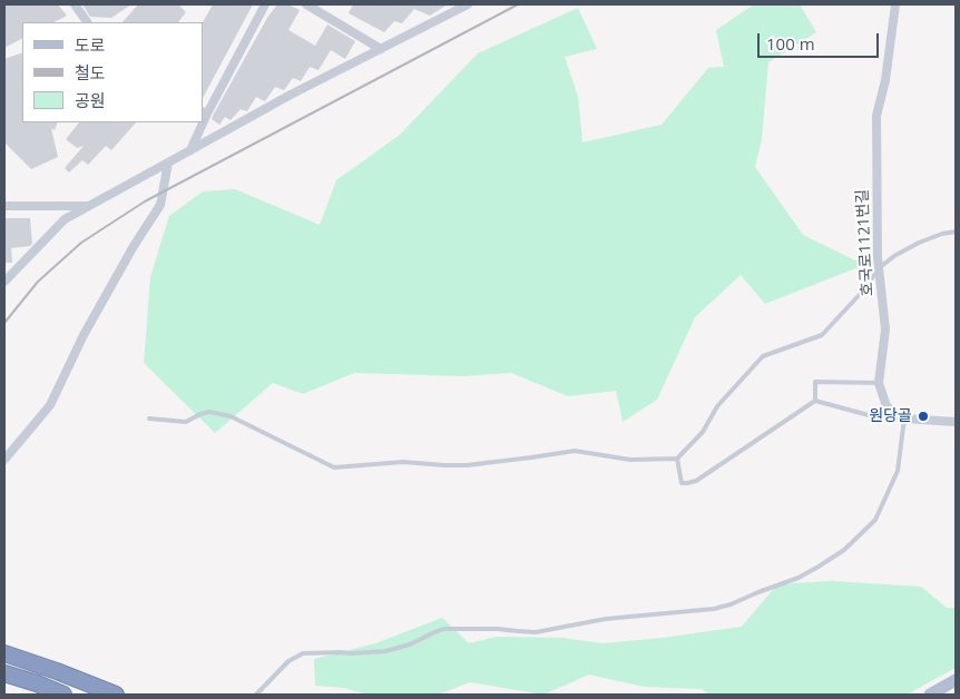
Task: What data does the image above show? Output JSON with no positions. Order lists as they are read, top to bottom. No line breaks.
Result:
{"streets":{"street":["호국로1121번길"]},"places":["원당골"],"legend":["도로","철도","공원"],"scale_bar":"100 m"}
